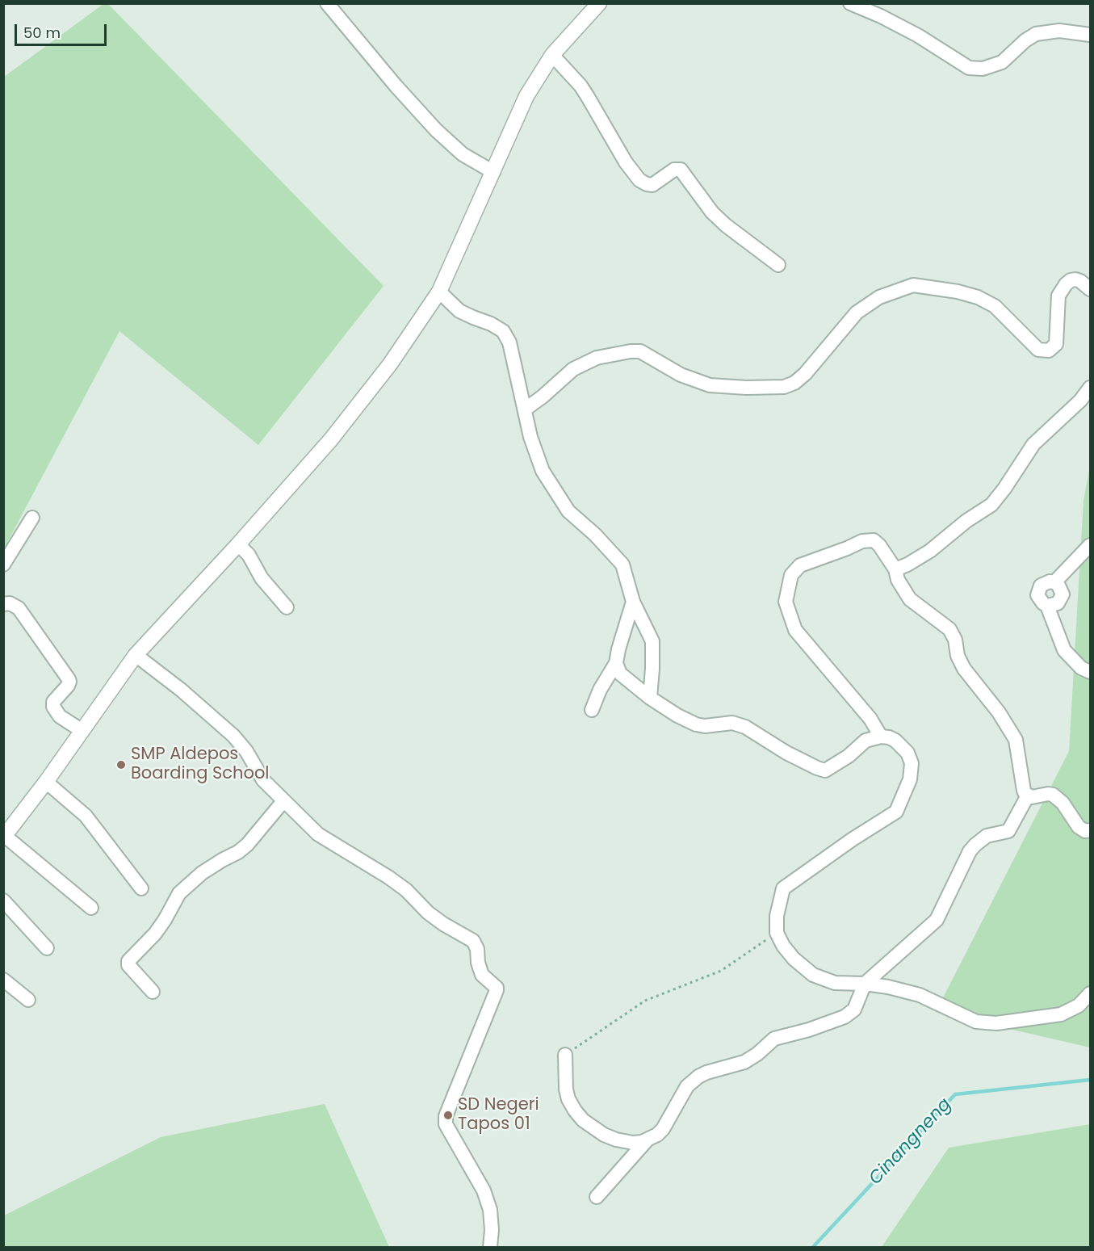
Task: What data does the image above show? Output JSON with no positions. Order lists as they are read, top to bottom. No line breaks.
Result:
{"water":["Cinangneng"],"places":["SMP Aldepos Boarding School","SD Negeri Tapos 01"],"scale_bar":"50 m"}
